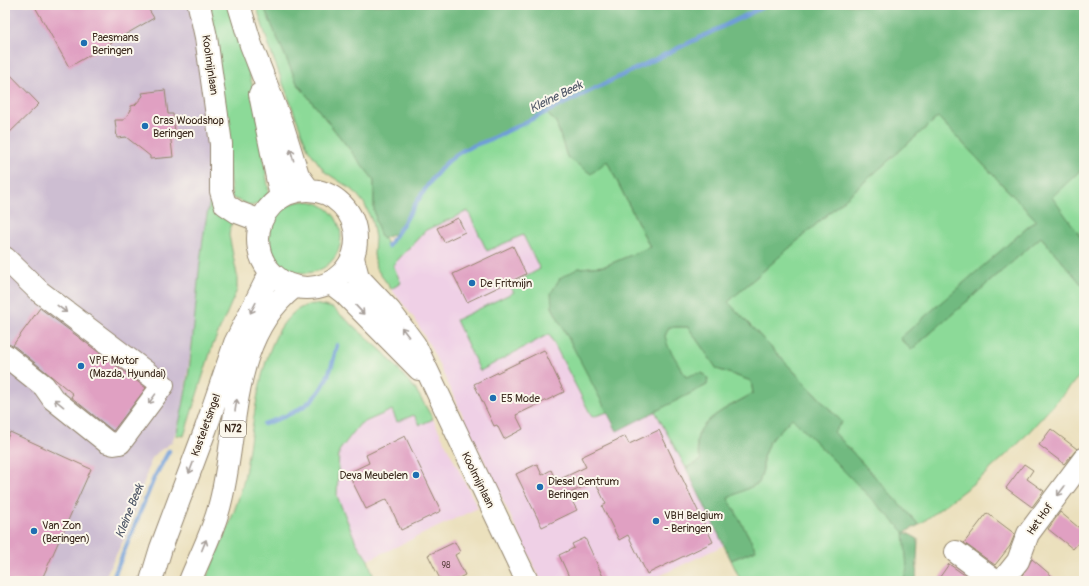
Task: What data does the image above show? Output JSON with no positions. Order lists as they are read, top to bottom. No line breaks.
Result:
{"streets":{"main road":["Koolmijnlaan","Kasteletsingel","N72","Het Hof"]},"crossings":[["Koolmijnlaan","Kasteletsingel"]],"one_way":["Het Hof"],"water":["Kleine Beek"],"places":["Paesmans Beringen","Cras Woodshop Beringen","De Fritmijn","VPF Motor (Mazda, Hyundai)","E5 Mode","Deva Meubelen","Diesel Centrum Beringen","VBH Belgium - Beringen","Van Zon (Beringen)"],"house_numbers":["98"]}
